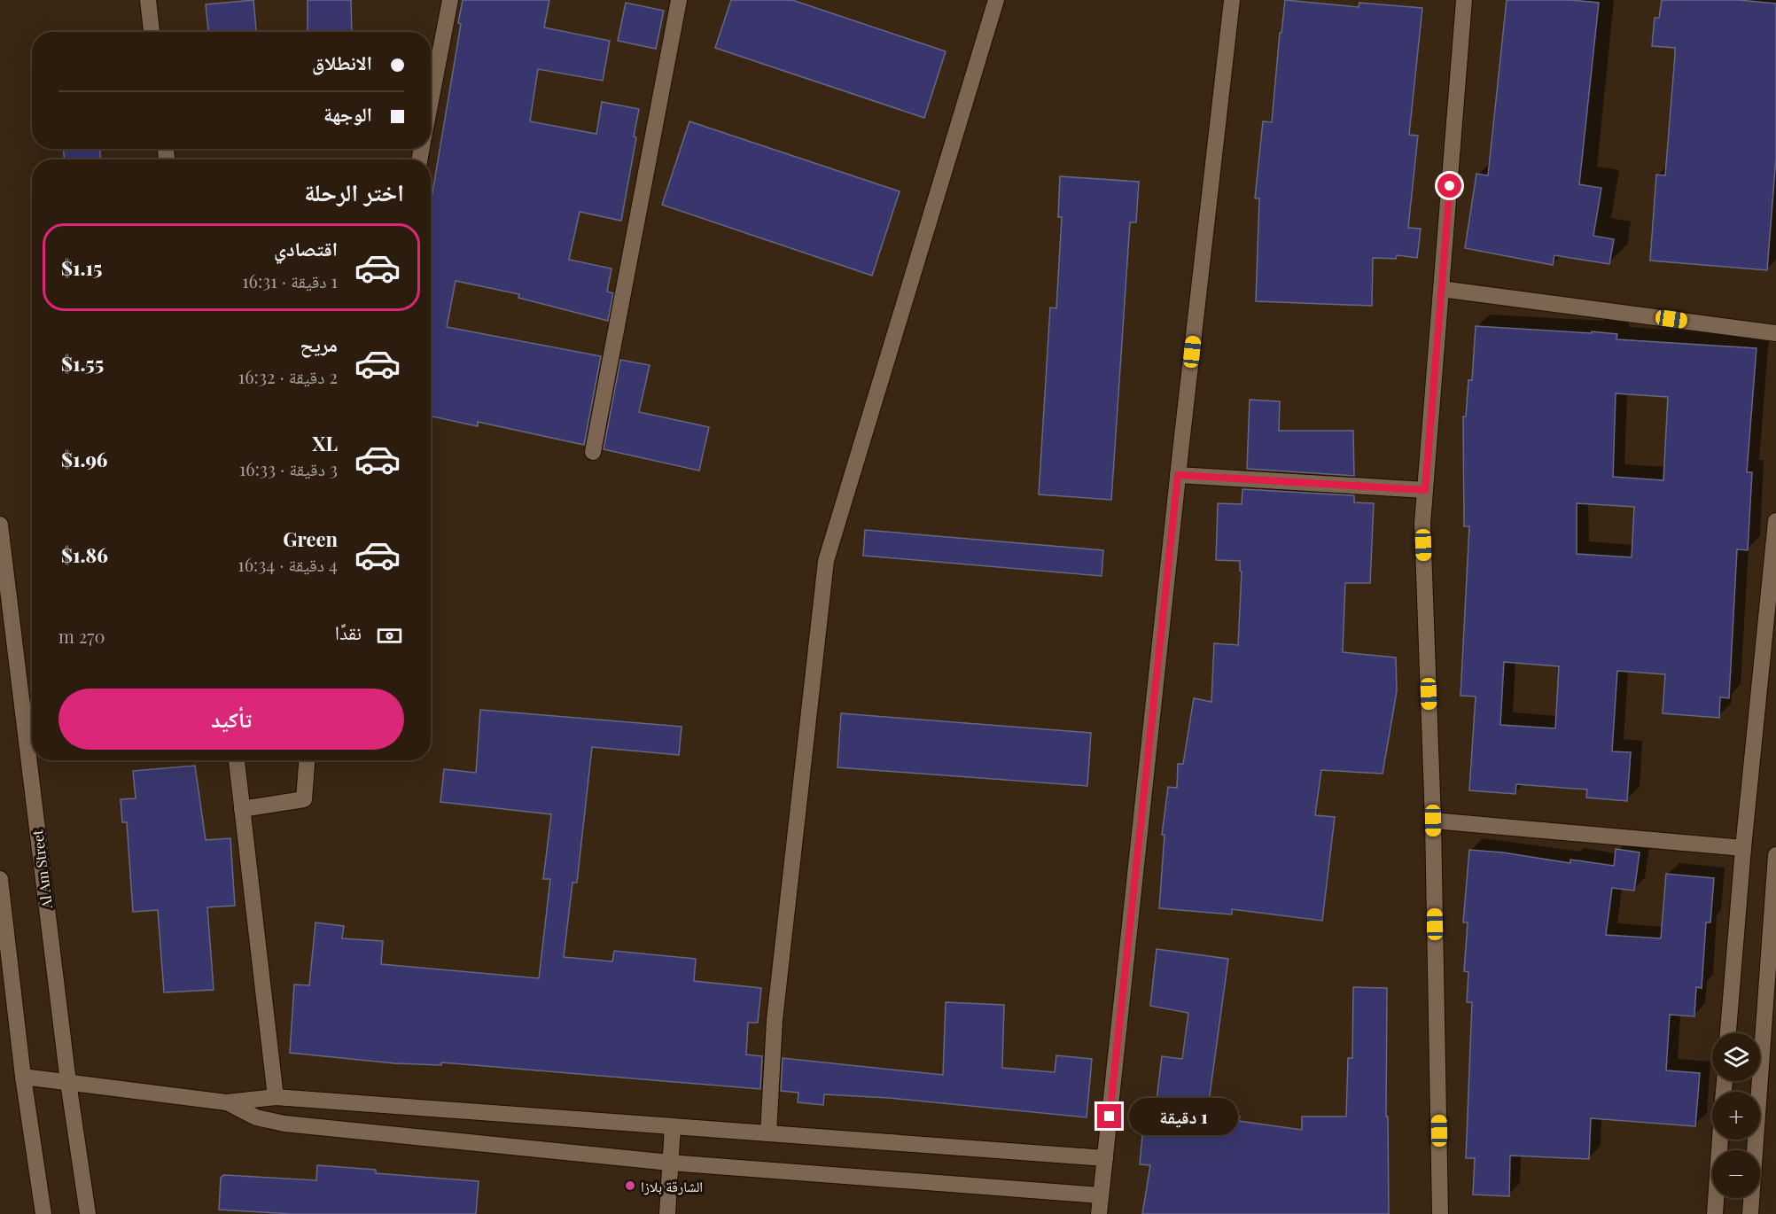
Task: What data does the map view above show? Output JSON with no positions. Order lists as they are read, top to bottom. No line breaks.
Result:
{"streets":{"street":["Al Am Street"]},"places":["الشارقة بلازا"],"page":{"banner":["الانطلاق","الوجهة"],"heading":"اختر الرحلة","list":[{"name":"اقتصادي","note":"1 دقيقة · 16:31","value":"$1.15"},{"name":"مريح","note":"2 دقيقة · 16:32","value":"$1.55"},{"name":"XL","note":"3 دقيقة · 16:33","value":"$1.96"},{"name":"Green","note":"4 دقيقة · 16:34","value":"$1.86"}],"pay":["نقدًا","270 m"],"buttons":"تأكيد","map_buttons":["+","−"],"bubble":"1 دقيقة"}}
